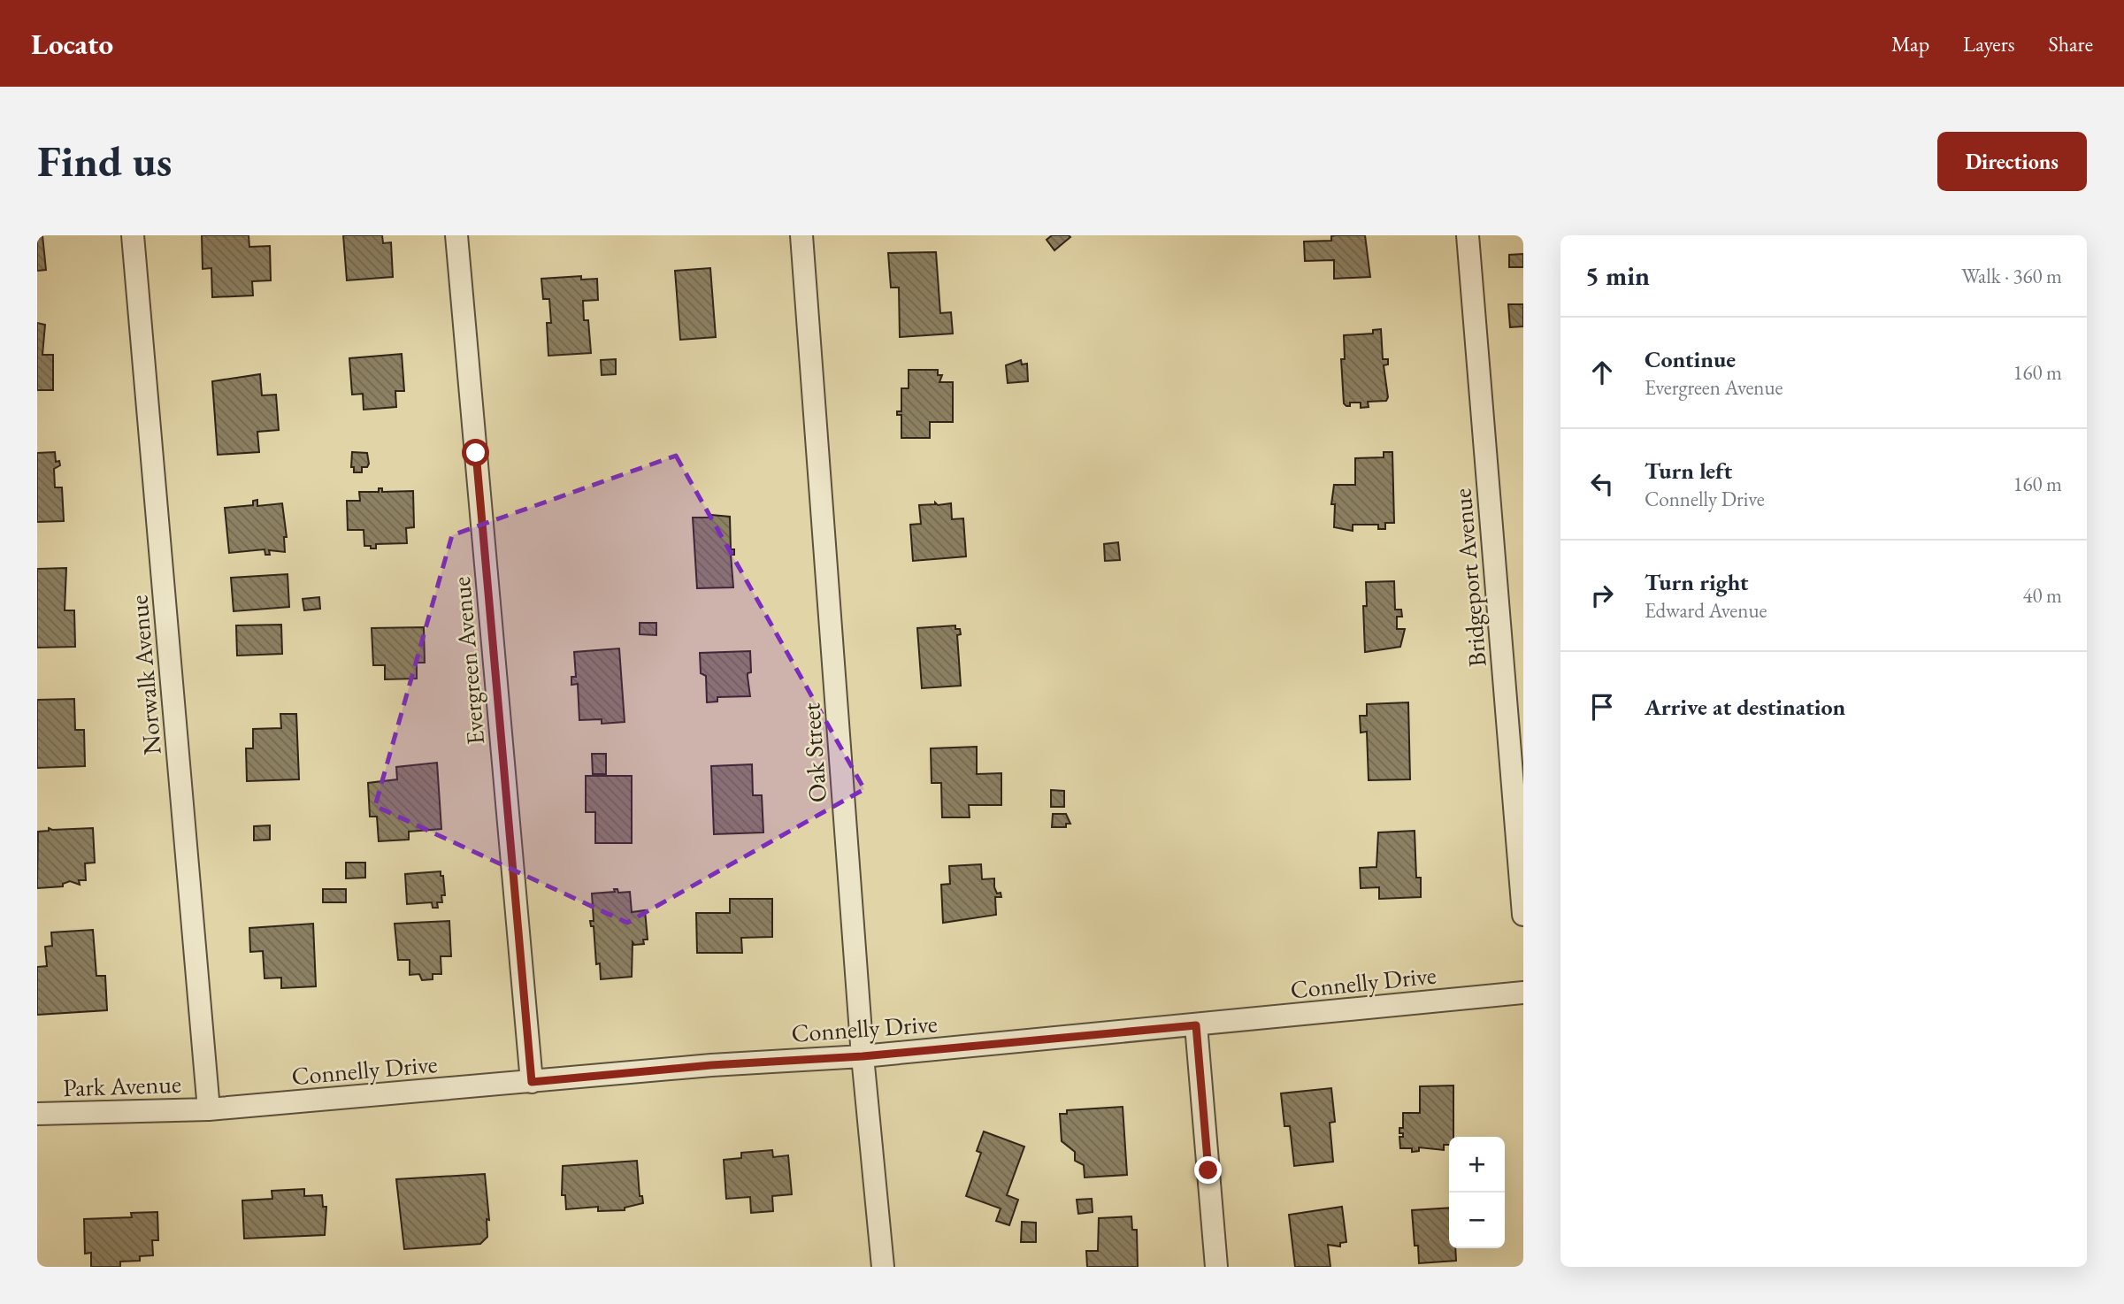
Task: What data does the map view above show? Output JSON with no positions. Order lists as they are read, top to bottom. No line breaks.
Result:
{"streets":{"street":["Bridgeport Avenue","Evergreen Avenue","Norwalk Avenue","Oak Street","Connelly Drive","Park Avenue"]},"crossings":[["Evergreen Avenue","Connelly Drive"],["Norwalk Avenue","Connelly Drive"],["Norwalk Avenue","Park Avenue"],["Oak Street","Connelly Drive"],["Connelly Drive","Park Avenue"]],"page":{"header":"Locato","nav":["Map","Layers","Share"],"buttons":"Directions","title":"Find us","heading":["5 min","Walk · 360 m"],"list":[["Continue","Evergreen Avenue","160 m"],["Turn left","Connelly Drive","160 m"],["Turn right","Edward Avenue","40 m"],"Arrive at destination"],"map_buttons":["+","−"]}}
